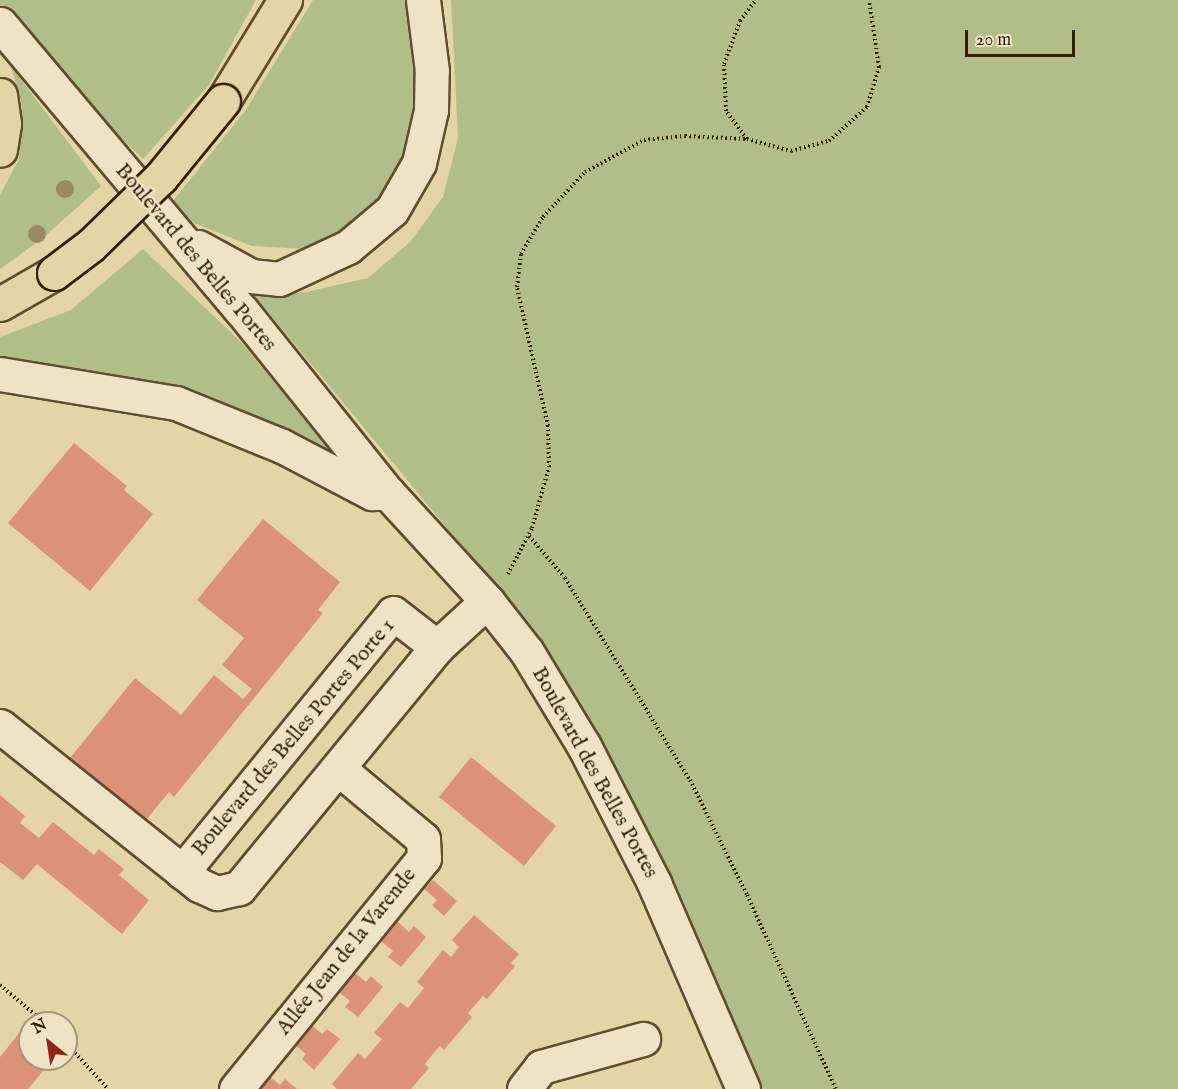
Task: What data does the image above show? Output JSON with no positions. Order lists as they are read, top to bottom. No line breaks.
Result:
{"streets":{"street":["Boulevard des Belles Portes","Boulevard des Belles Portes Porte 1","Allée Jean de la Varende"]},"crossings":[["Boulevard des Belles Portes","Boulevard des Belles Portes Porte 1"],["Boulevard des Belles Portes Porte 1","Allée Jean de la Varende"]],"scale_bar":"20 m","north":"top left"}
